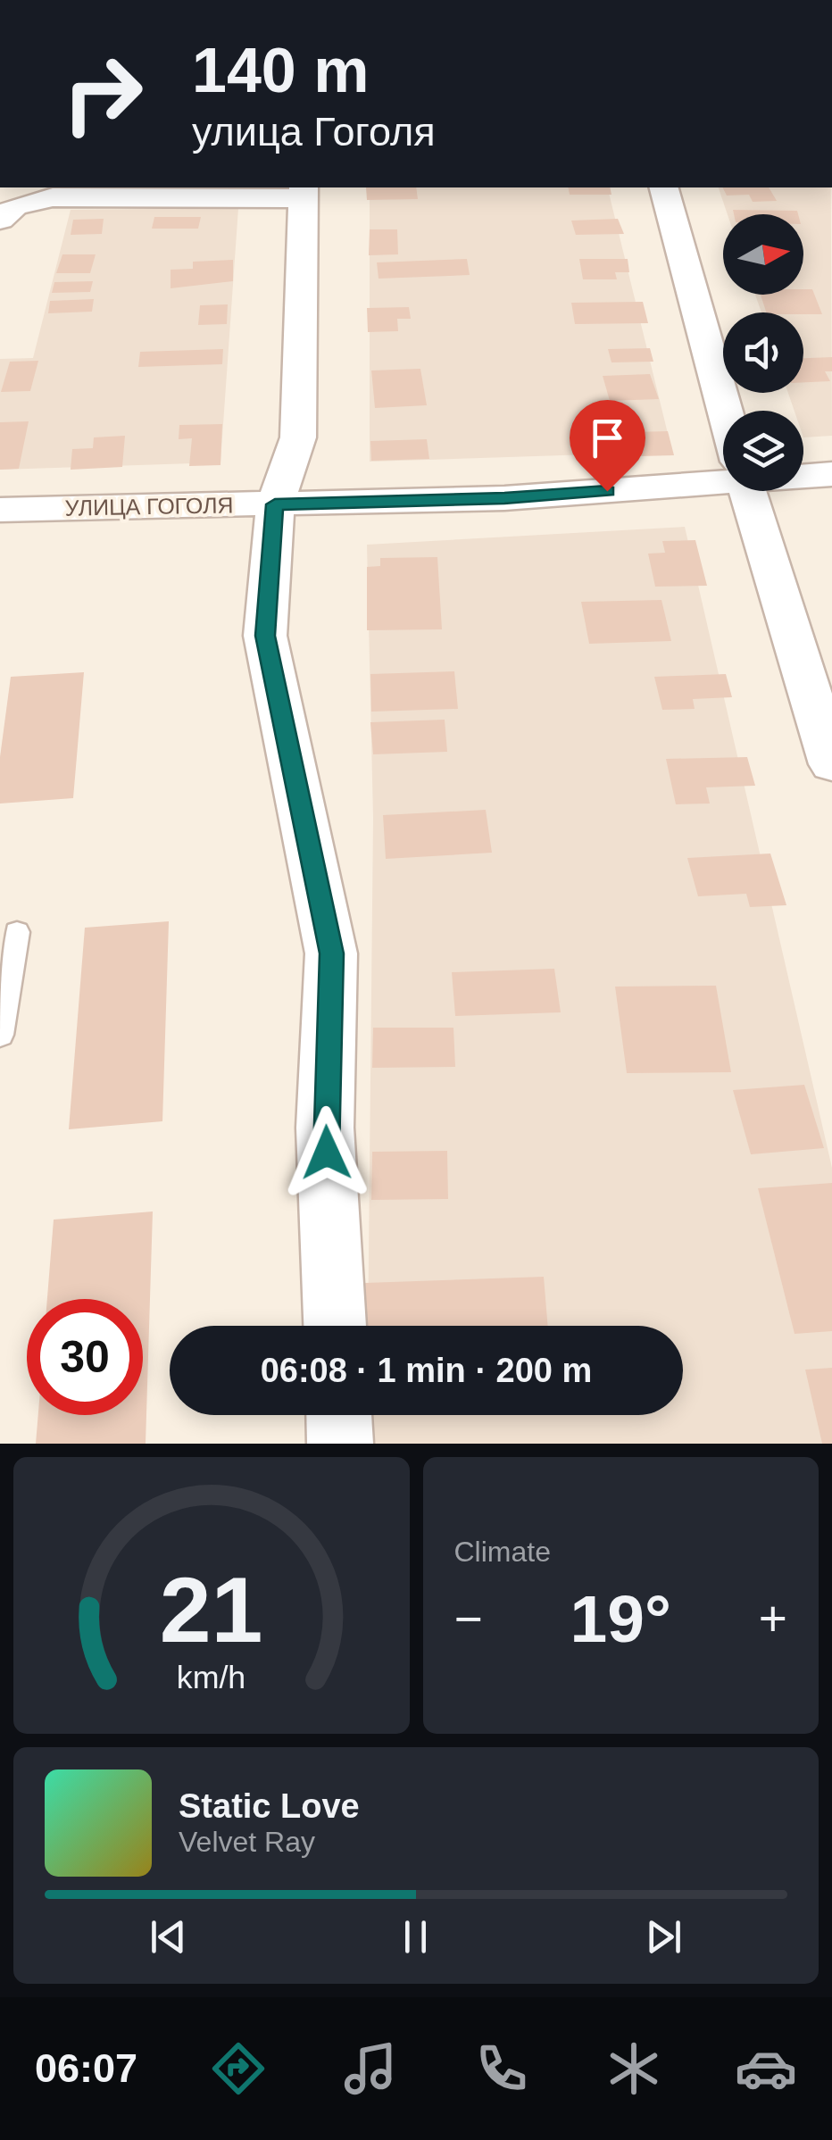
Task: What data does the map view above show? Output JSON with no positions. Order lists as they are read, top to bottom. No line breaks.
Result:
{"streets":{"street":["УЛИЦА ГОГОЛЯ"]},"north":"right","page":{"turn":["140 m","улица Гоголя"],"limit":"30","trip":"06:08 · 1 min · 200 m","tile":"Climate","heat":["−","19°","+"],"song":["Static Love","Velvet Ray"],"tabs":"06:07","gauge":["21","km/h"]}}
